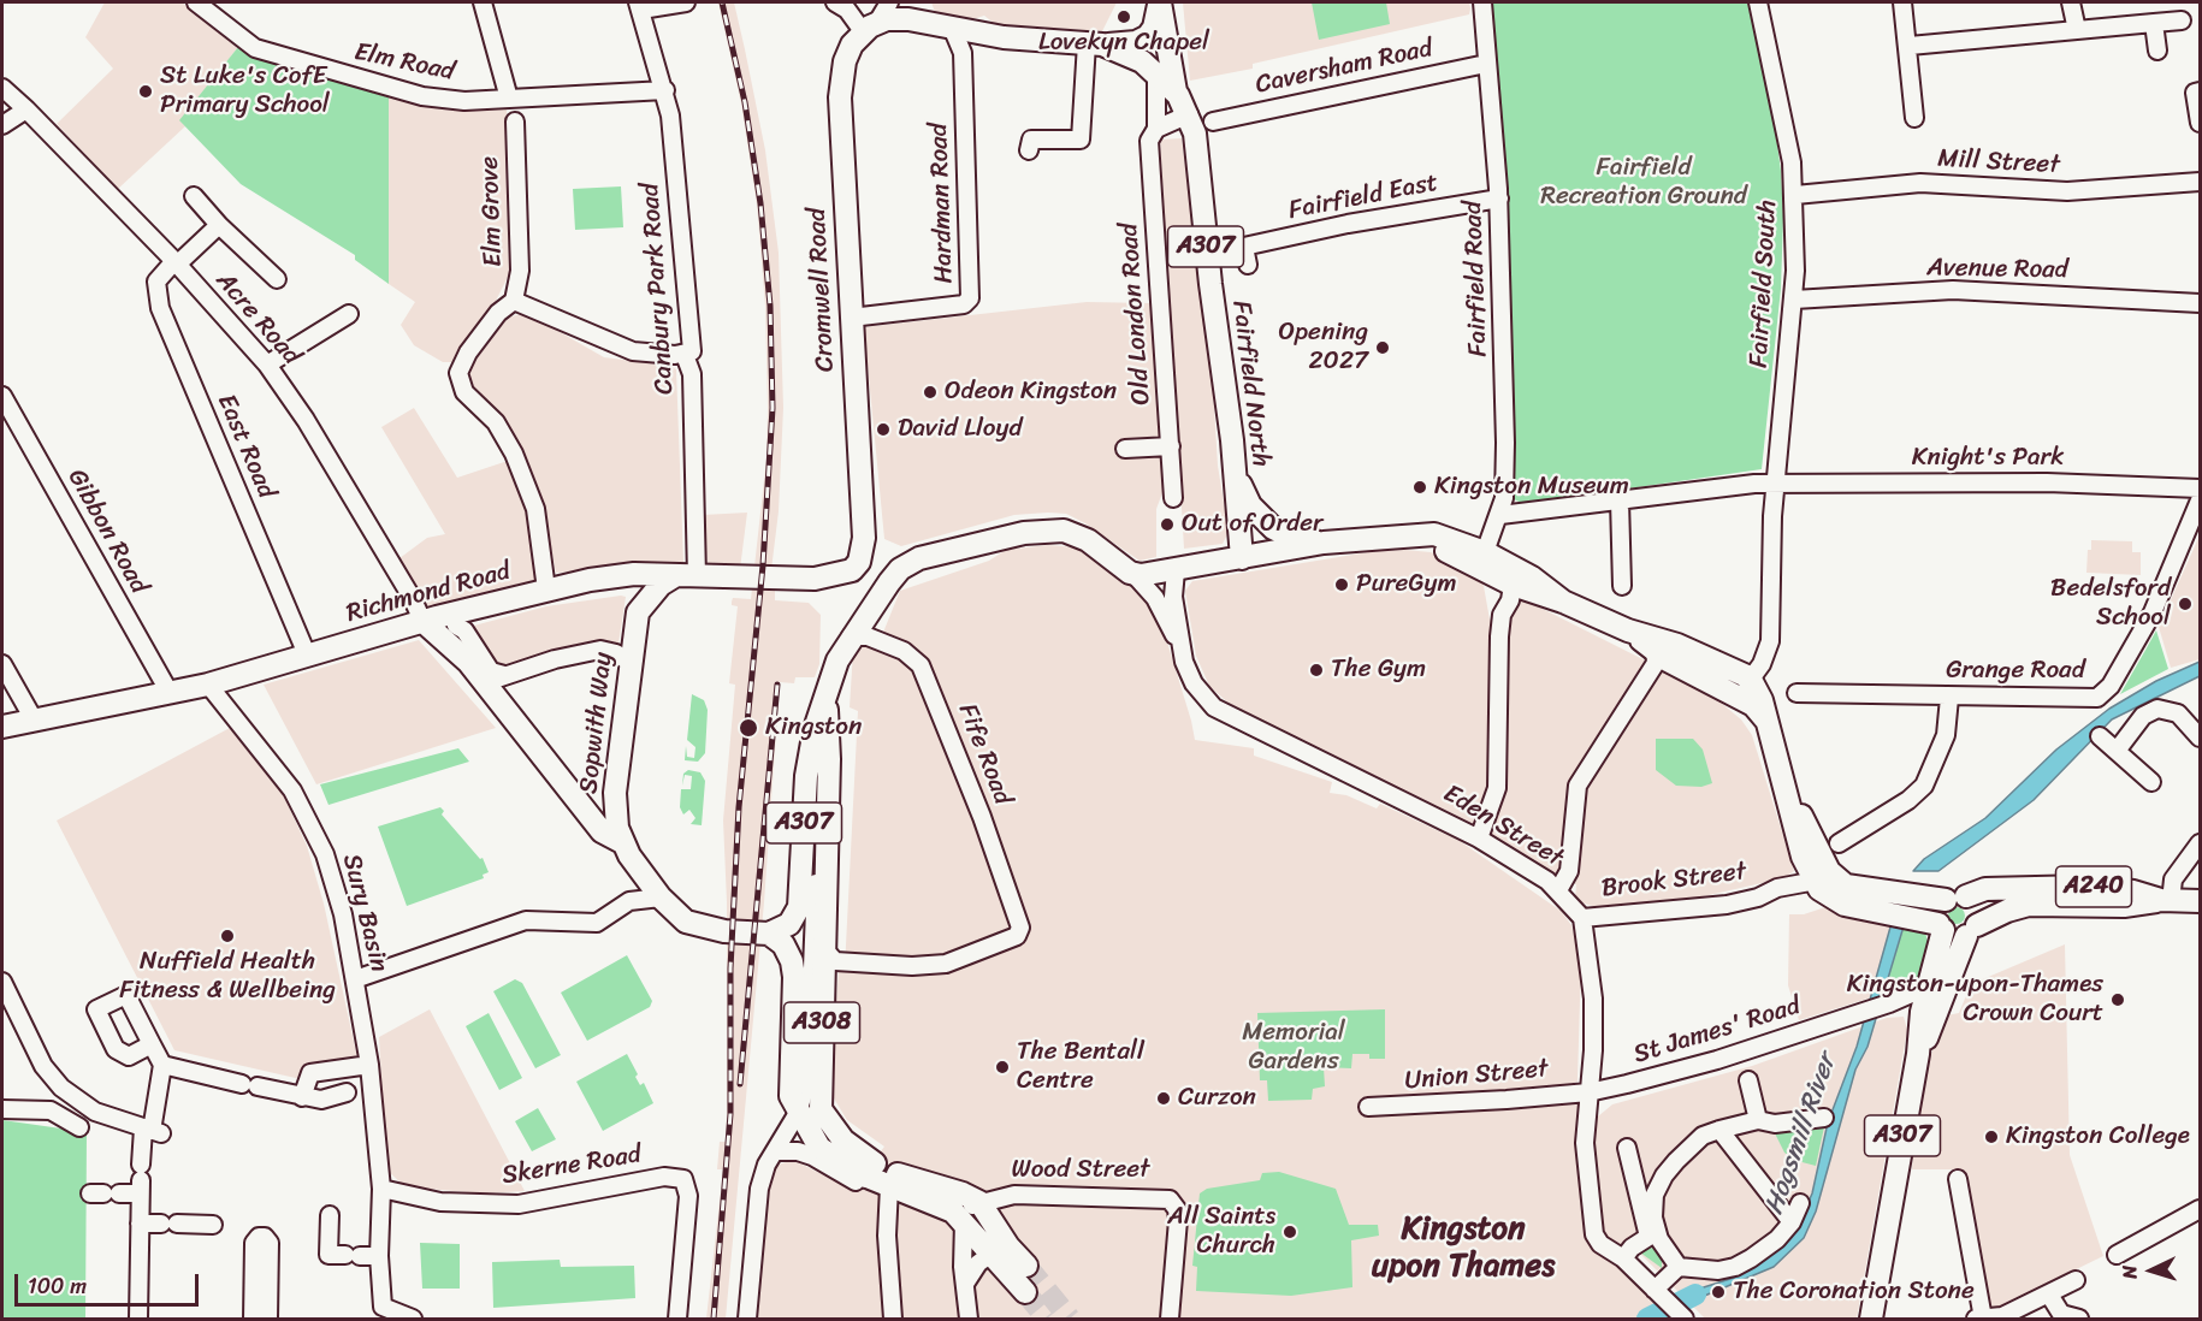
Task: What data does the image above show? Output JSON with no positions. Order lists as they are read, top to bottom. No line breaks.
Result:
{"streets":{"main road":["A307","Cromwell Road","Fairfield North","Richmond Road","Sopwith Way","A240","A308","Wood Street"],"street":["Elm Road","Caversham Road","Mill Street","Fairfield East","Hardman Road","Elm Grove","Avenue Road","Fairfield Road","Fairfield South","Canbury Park Road","Old London Road","Acre Road","East Road","Knight's Park","Gibbon Road","Grange Road","Fife Road","Eden Street","Brook Street","Sury Basin","St James' Road","Union Street","Skerne Road"]},"crossings":[["Elm Road","Canbury Park Road"],["Caversham Road","Fairfield Road"],["Mill Street","Fairfield South"],["Fairfield East","Fairfield Road"],["Hardman Road","A307"],["Hardman Road","Cromwell Road"],["A307","Fairfield Road"],["A307","Fairfield South"],["A307","Cromwell Road"],["A307","Old London Road"],["A307","Fairfield North"],["A307","Sopwith Way"],["A307","Brook Street"],["A307","A240"],["A307","A308"],["A307","St James' Road"],["A307","Wood Street"],["Avenue Road","Fairfield South"],["Fairfield Road","Knight's Park"],["Fairfield South","Knight's Park"],["Canbury Park Road","Richmond Road"],["Canbury Park Road","Sopwith Way"],["Cromwell Road","Richmond Road"],["Acre Road","East Road"],["Acre Road","Richmond Road"],["East Road","Richmond Road"],["Gibbon Road","Richmond Road"],["Richmond Road","Sopwith Way"],["Richmond Road","Sury Basin"],["Sopwith Way","A308"],["Fife Road","Wood Street"],["Eden Street","Brook Street"],["Sury Basin","Skerne Road"],["A308","Wood Street"],["St James' Road","Union Street"]],"districts":["Kingston upon Thames"],"water":["Hogsmill River"],"parks":["Fairfield Recreation Ground","Memorial Gardens"],"places":["Lovekyn Chapel","St Luke's CofE Primary School","Opening 2027","Odeon Kingston","David Lloyd","Kingston Museum","Out of Order","PureGym","Bedelsford School","The Gym","Kingston","Nuffield Health Fitness & Wellbeing","Kingston-upon-Thames Crown Court","The Bentall Centre","Curzon","Kingston College","All Saints Church","The Coronation Stone"],"scale_bar":"100 m","north":"left"}
